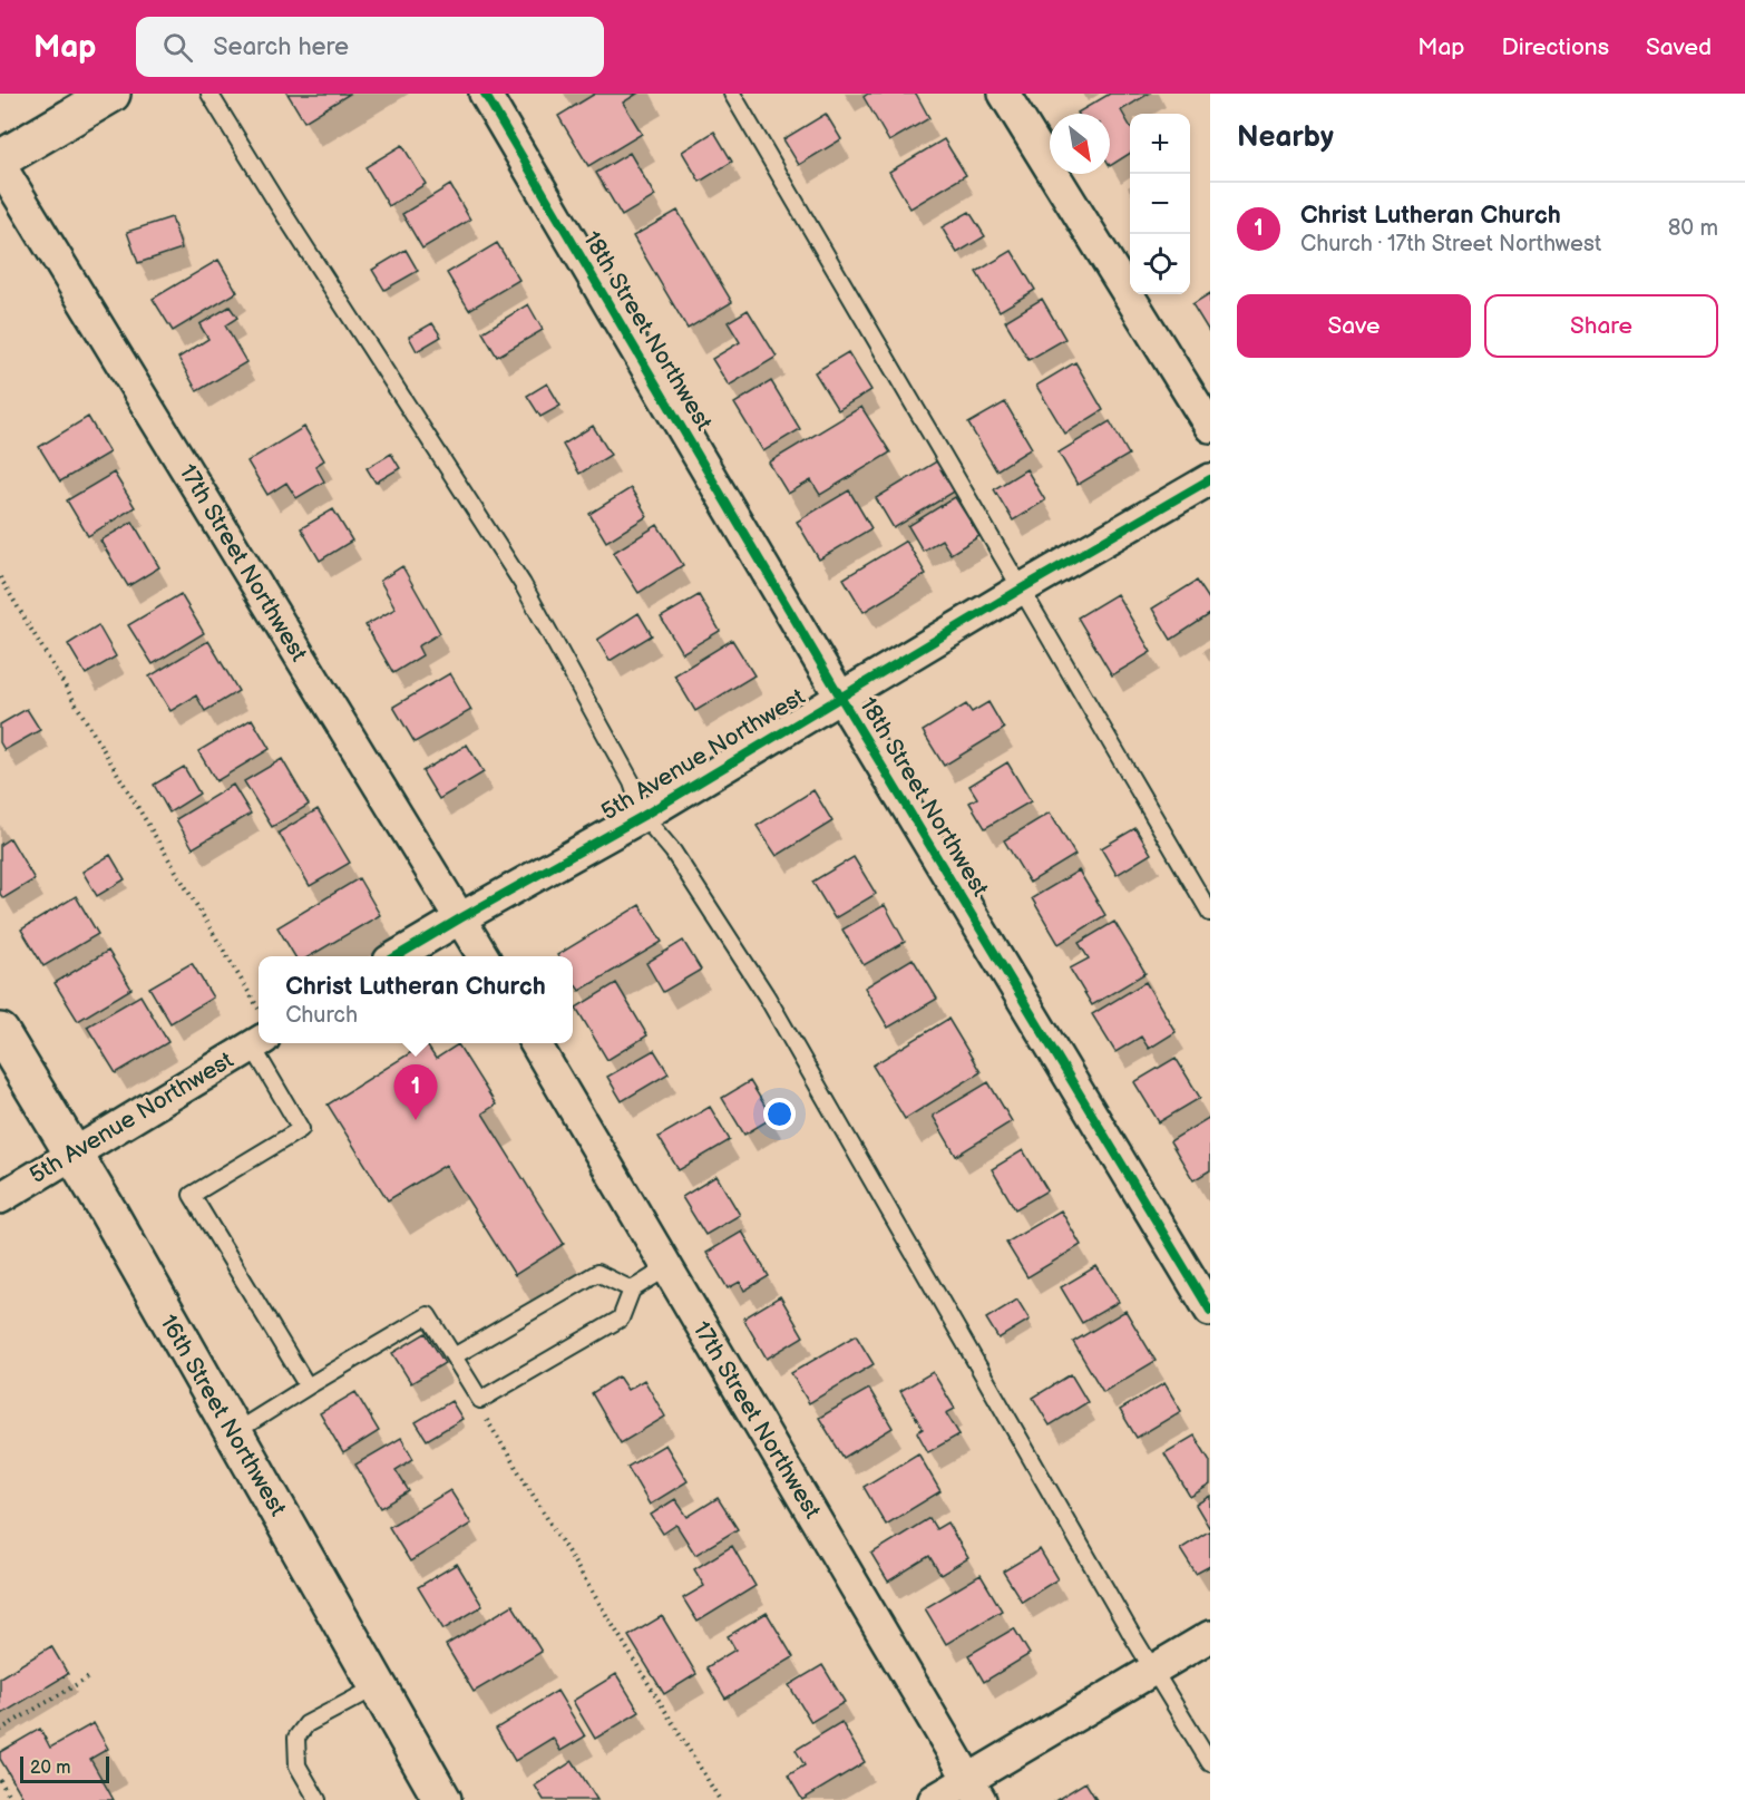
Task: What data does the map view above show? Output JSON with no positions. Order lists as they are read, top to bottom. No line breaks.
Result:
{"streets":{"street":["18th Street Northwest","17th Street Northwest","5th Avenue Northwest","16th Street Northwest"]},"crossings":[["18th Street Northwest","5th Avenue Northwest"],["17th Street Northwest","5th Avenue Northwest"],["5th Avenue Northwest","16th Street Northwest"]],"scale_bar":"20 m","north":"bottom right","page":{"header":"Map","search":"Search here","nav":["Map","Directions","Saved"],"heading":"Nearby","map_buttons":["+","−"],"list":[{"mark":"1","name":"Christ Lutheran Church","note":"Church · 17th Street Northwest","value":"80 m"}],"buttons":["Save","Share"],"popup":["Christ Lutheran Church","Church"],"pins":"1","scale":"20 m"}}
